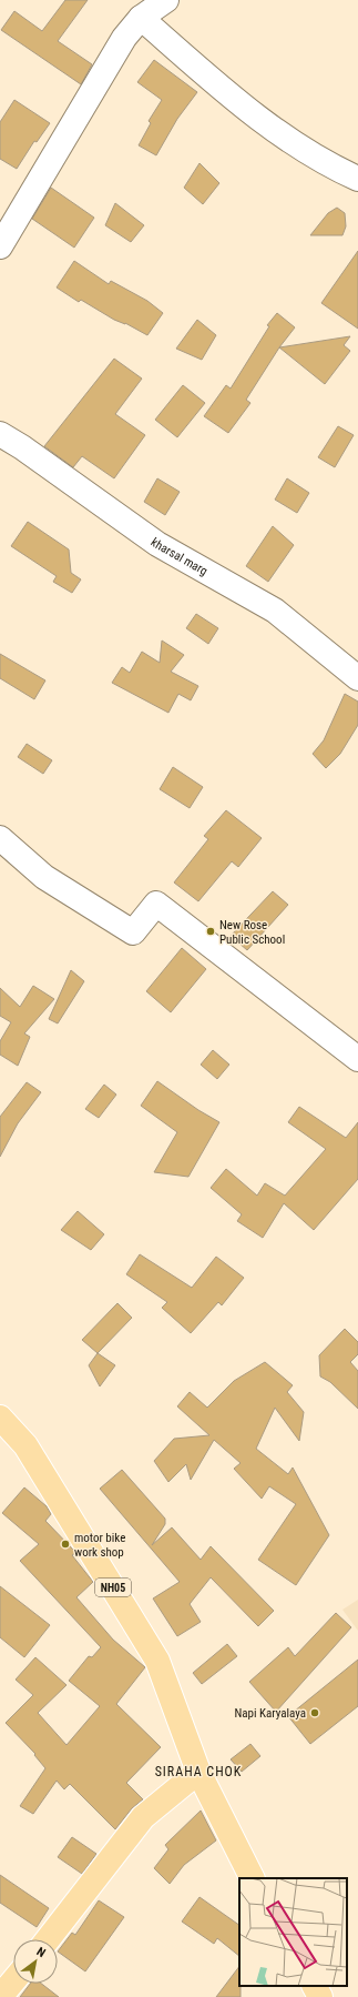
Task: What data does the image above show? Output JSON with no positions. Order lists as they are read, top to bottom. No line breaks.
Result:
{"streets":{"main road":["NH05"],"street":["kharsal marg"]},"districts":["SIRAHA CHOK"],"places":["New Rose Public School","motor bike work shop","Napi Karyalaya"],"north":"top right"}
